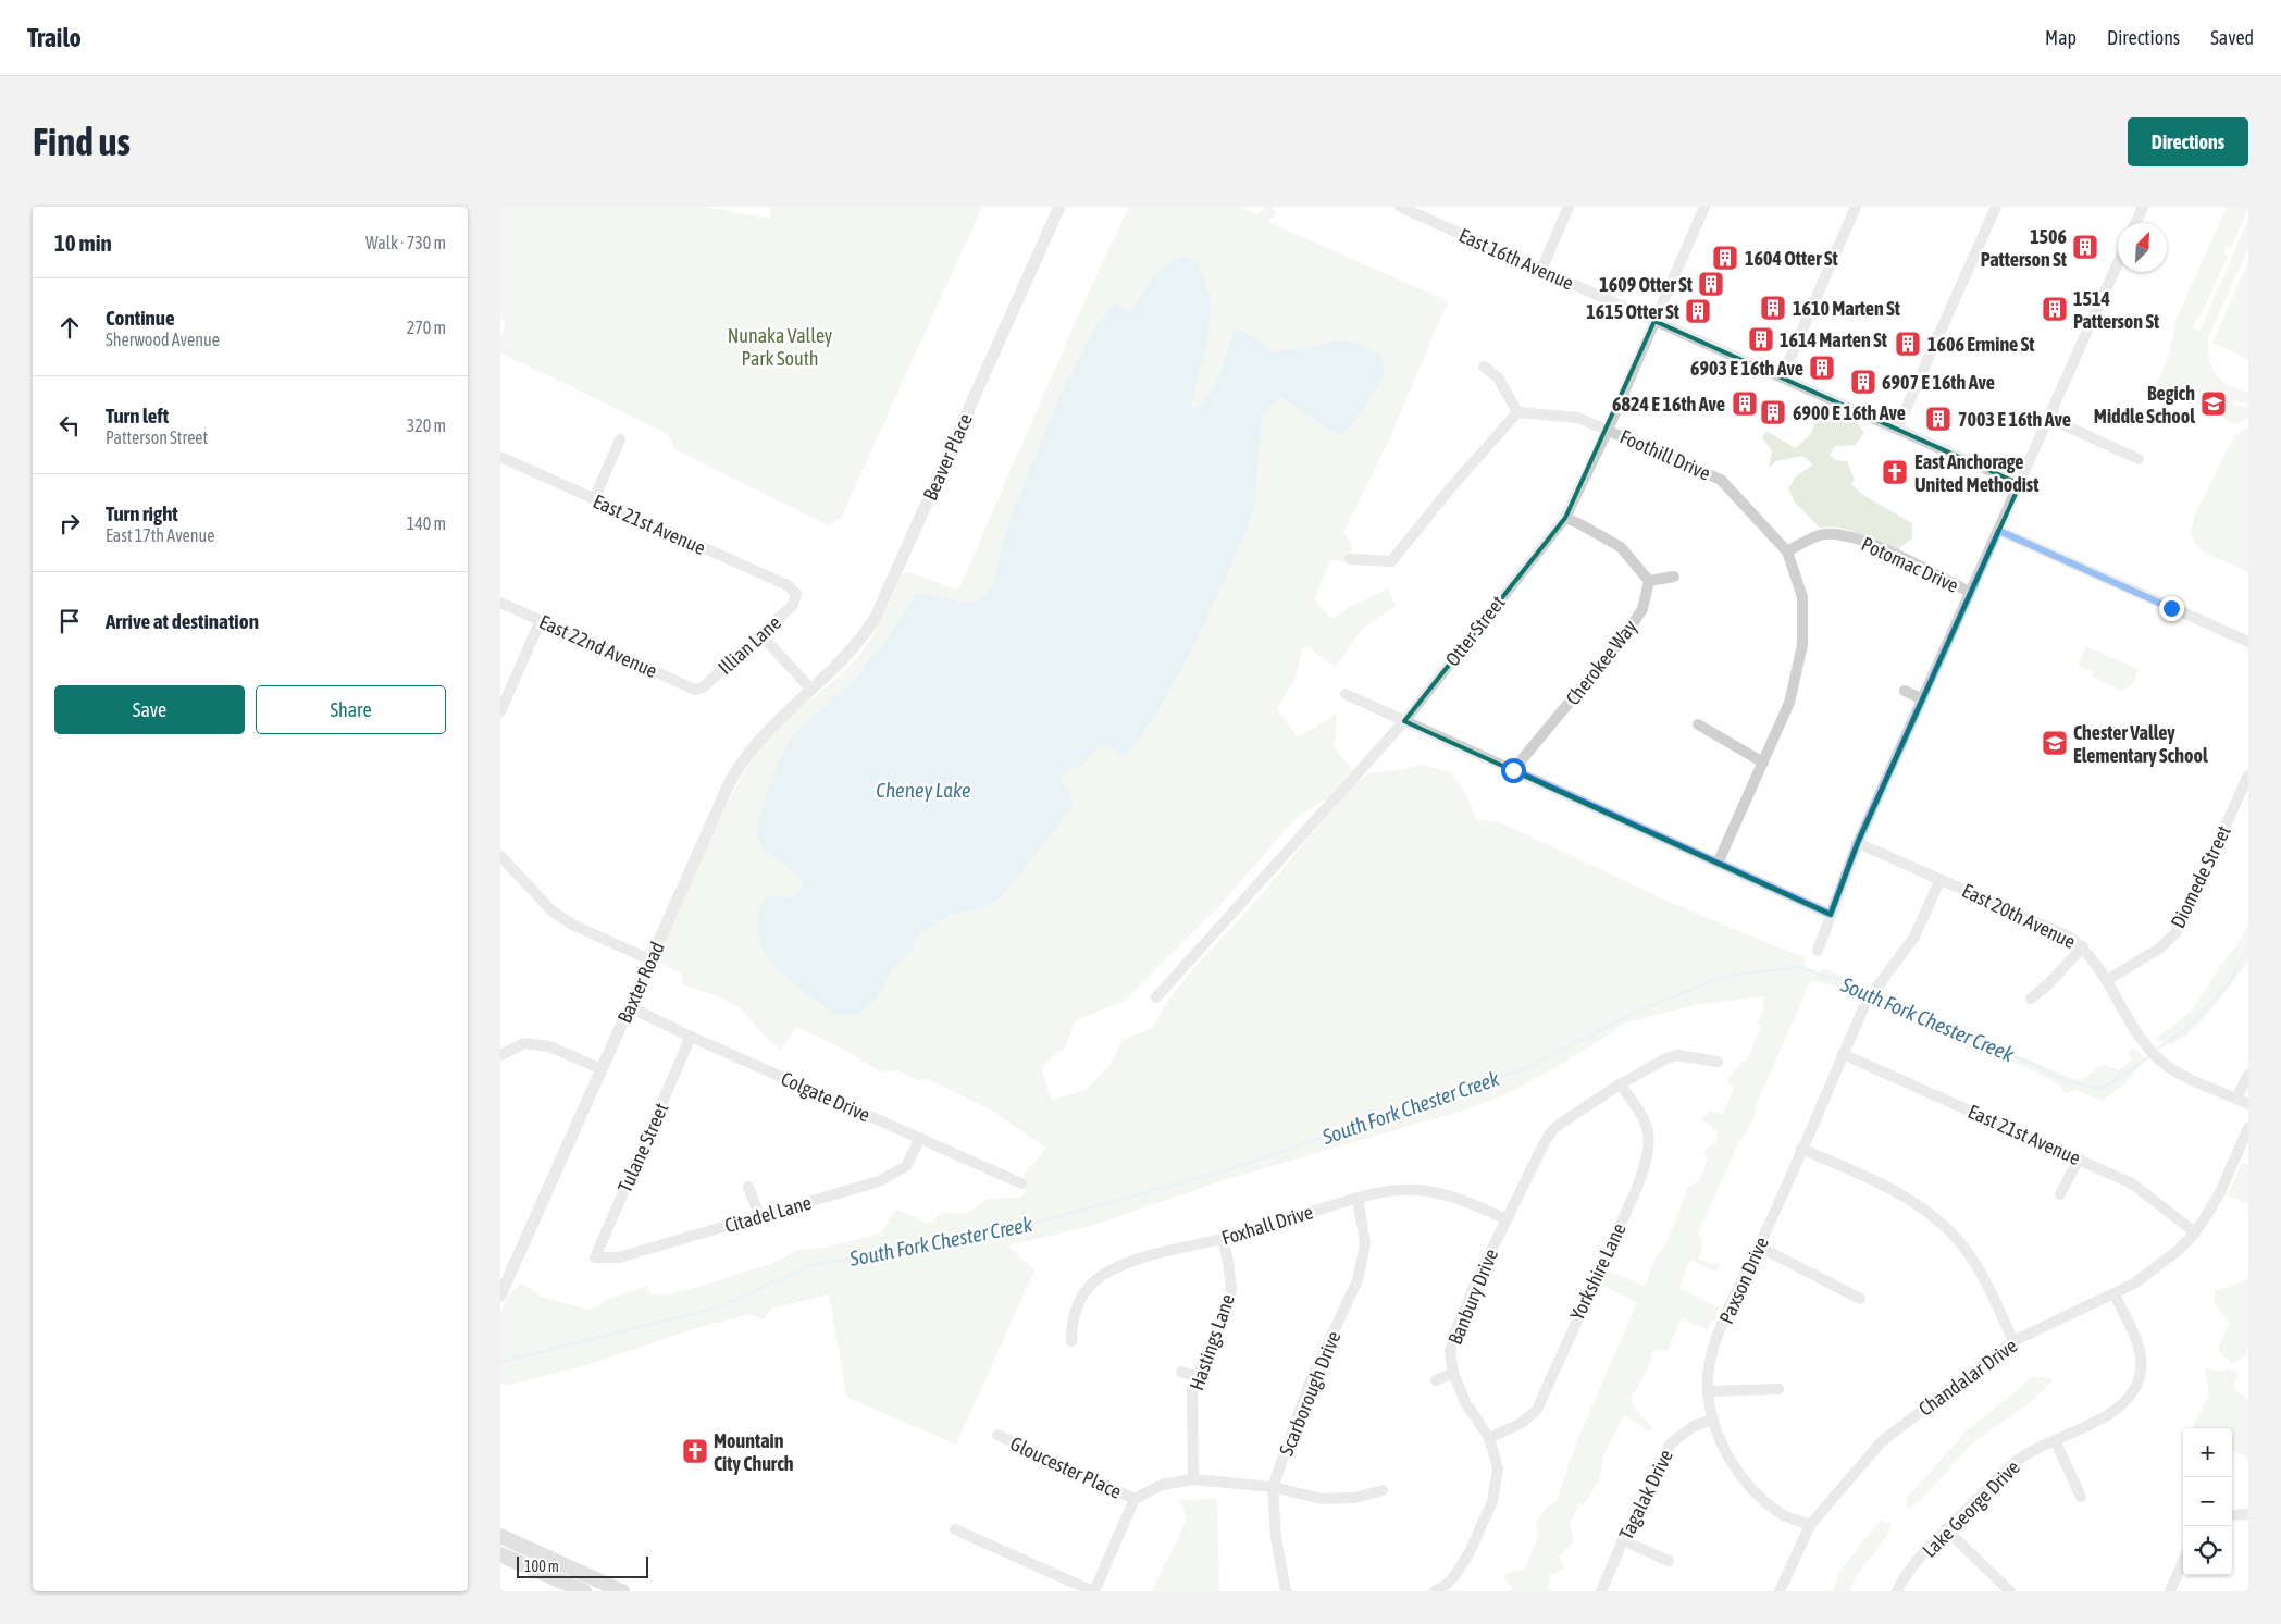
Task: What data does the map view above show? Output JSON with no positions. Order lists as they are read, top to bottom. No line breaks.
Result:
{"streets":{"street":["East 16th Avenue","Foothill Drive","Beaver Place","East 21st Avenue","Potomac Drive","Otter Street","Illian Lane","East 22nd Avenue","Cherokee Way","Diomede Street","East 20th Avenue","Baxter Road","Colgate Drive","Tulane Street","Citadel Lane","Foxhall Drive","Yorkshire Lane","Paxson Drive","Banbury Drive","Hastings Lane","Chandalar Drive","Scarborough Drive","Gloucester Place","Tagalak Drive","Lake George Drive"]},"crossings":[["East 16th Avenue","Otter Street"],["Foothill Drive","Potomac Drive"],["Foothill Drive","Otter Street"],["Beaver Place","Baxter Road"],["East 21st Avenue","Illian Lane"],["East 21st Avenue","Paxson Drive"],["East 21st Avenue","Chandalar Drive"],["Illian Lane","East 22nd Avenue"],["Diomede Street","East 20th Avenue"],["Baxter Road","Colgate Drive"],["Colgate Drive","Tulane Street"],["Colgate Drive","Citadel Lane"],["Tulane Street","Citadel Lane"],["Foxhall Drive","Banbury Drive"],["Foxhall Drive","Hastings Lane"],["Foxhall Drive","Scarborough Drive"],["Yorkshire Lane","Banbury Drive"],["Paxson Drive","Chandalar Drive"],["Paxson Drive","Tagalak Drive"],["Chandalar Drive","Lake George Drive"]],"water":["Cheney Lake","South Fork Chester Creek"],"parks":["Nunaka Valley Park South"],"places":{"building":["1506 Patterson St","1604 Otter St","1609 Otter St","1610 Marten St","1514 Patterson St","1615 Otter St","1614 Marten St","1606 Ermine St","6903 E 16th Ave","6907 E 16th Ave","6824 E 16th Ave","6900 E 16th Ave","7003 E 16th Ave"],"school or university":["Begich Middle School","Chester Valley Elementary School"],"church":["East Anchorage United Methodist","Mountain City Church"]},"scale_bar":"100 m","north":"top right","page":{"header":"Trailo","nav":["Map","Directions","Saved"],"buttons":["Directions",["Save","Share"]],"title":"Find us","heading":["10 min","Walk · 730 m"],"list":[["Continue","Sherwood Avenue","270 m"],["Turn left","Patterson Street","320 m"],["Turn right","East 17th Avenue","140 m"],"Arrive at destination"],"map_buttons":["+","−"],"scale":"100 m"}}
